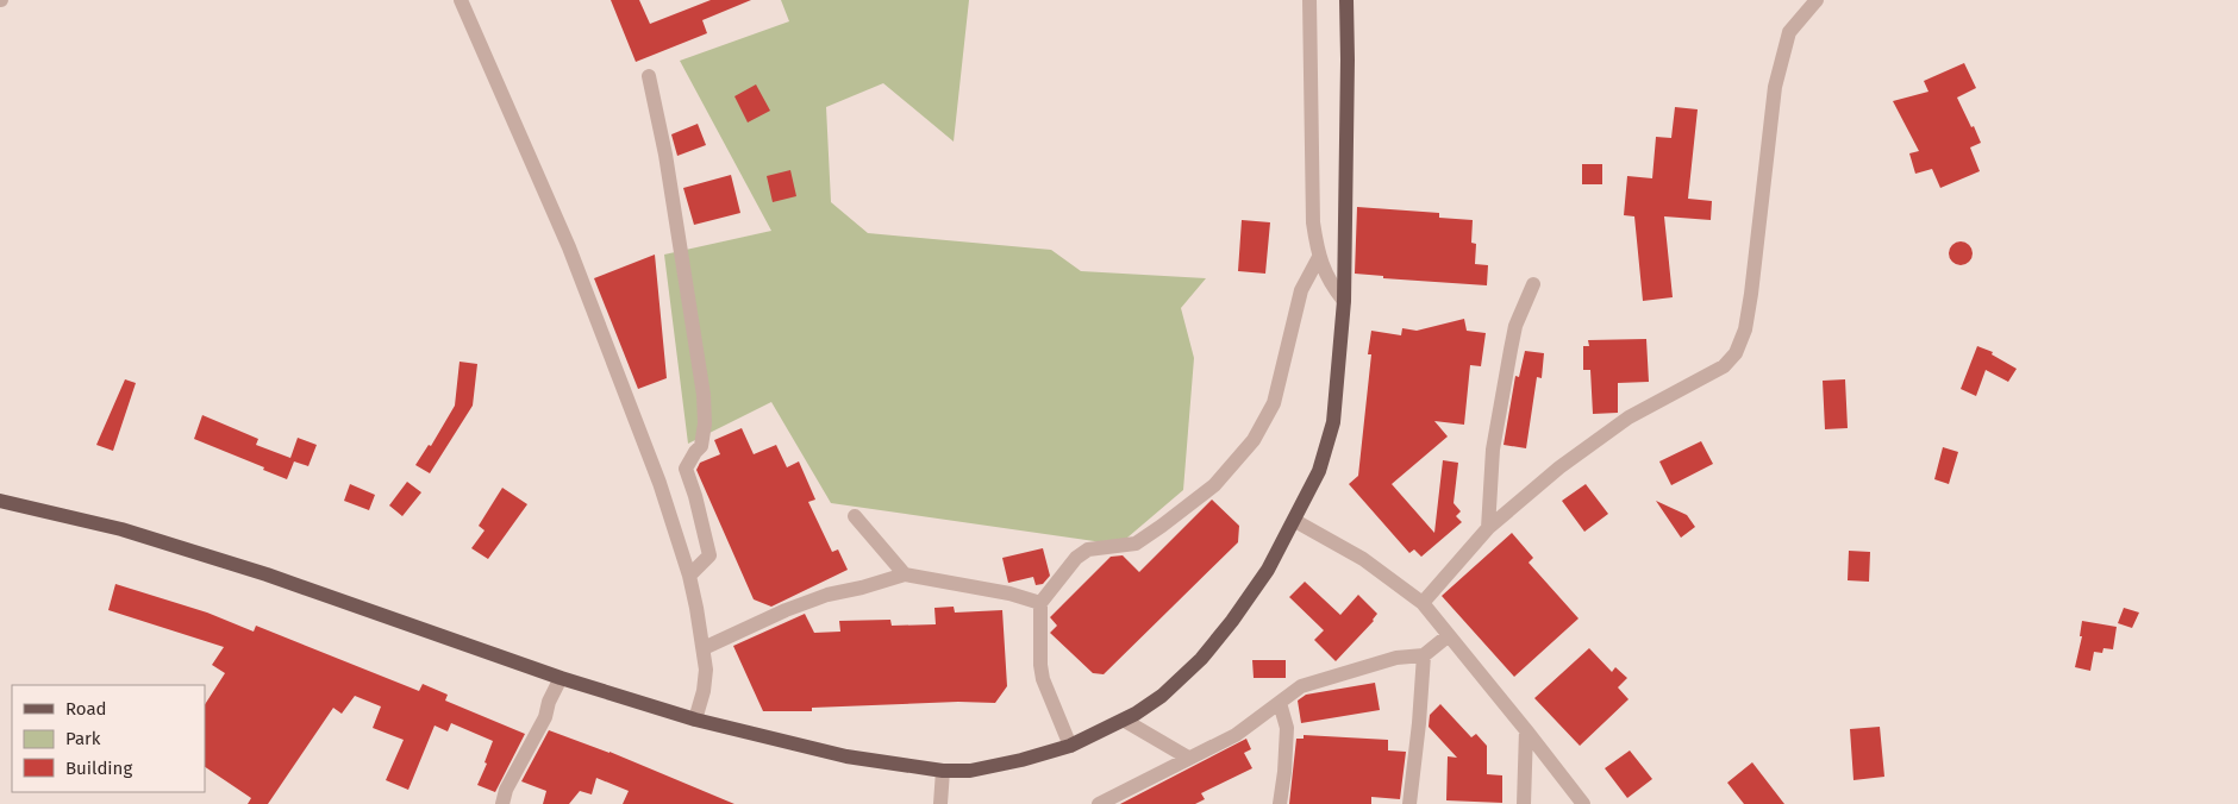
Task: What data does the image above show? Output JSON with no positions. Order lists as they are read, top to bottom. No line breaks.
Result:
{"legend":["Road","Park","Building"]}
